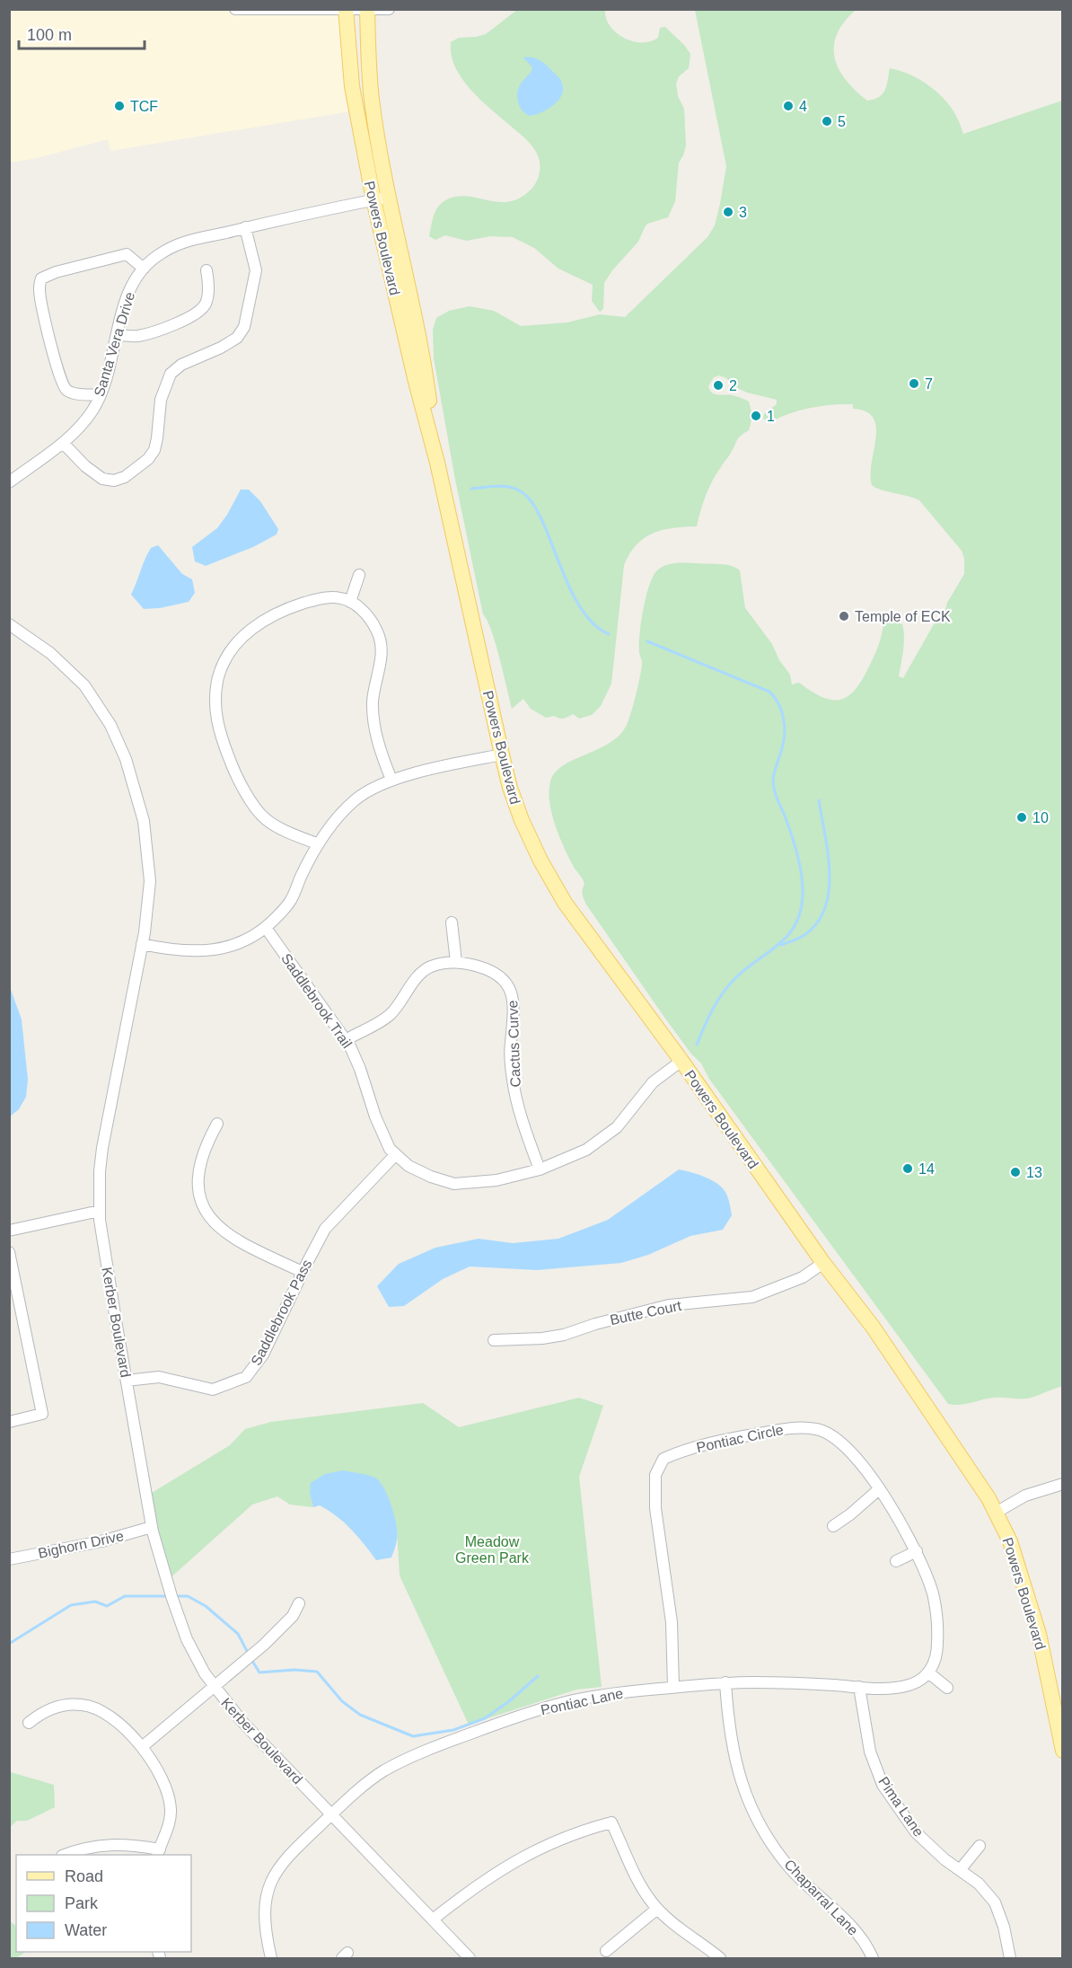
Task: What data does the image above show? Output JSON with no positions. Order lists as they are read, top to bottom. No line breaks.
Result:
{"streets":{"main road":["Powers Boulevard"],"street":["Santa Vera Drive","Saddlebrook Trail","Cactus Curve","Saddlebrook Pass","Butte Court","Kerber Boulevard","Pontiac Circle","Bighorn Drive","Pontiac Lane","Pima Lane","Chaparral Lane"]},"crossings":[["Powers Boulevard","Santa Vera Drive"],["Powers Boulevard","Saddlebrook Trail"],["Powers Boulevard","Butte Court"],["Saddlebrook Trail","Cactus Curve"],["Saddlebrook Trail","Saddlebrook Pass"],["Saddlebrook Pass","Kerber Boulevard"],["Kerber Boulevard","Bighorn Drive"],["Kerber Boulevard","Pontiac Lane"],["Pontiac Circle","Pontiac Lane"],["Pontiac Lane","Pima Lane"],["Pontiac Lane","Chaparral Lane"]],"parks":["Meadow Green Park"],"places":["TCF","4","5","3","7","2","1","Temple of ECK","10","14","13"],"legend":["Road","Park","Water"],"scale_bar":"100 m"}
